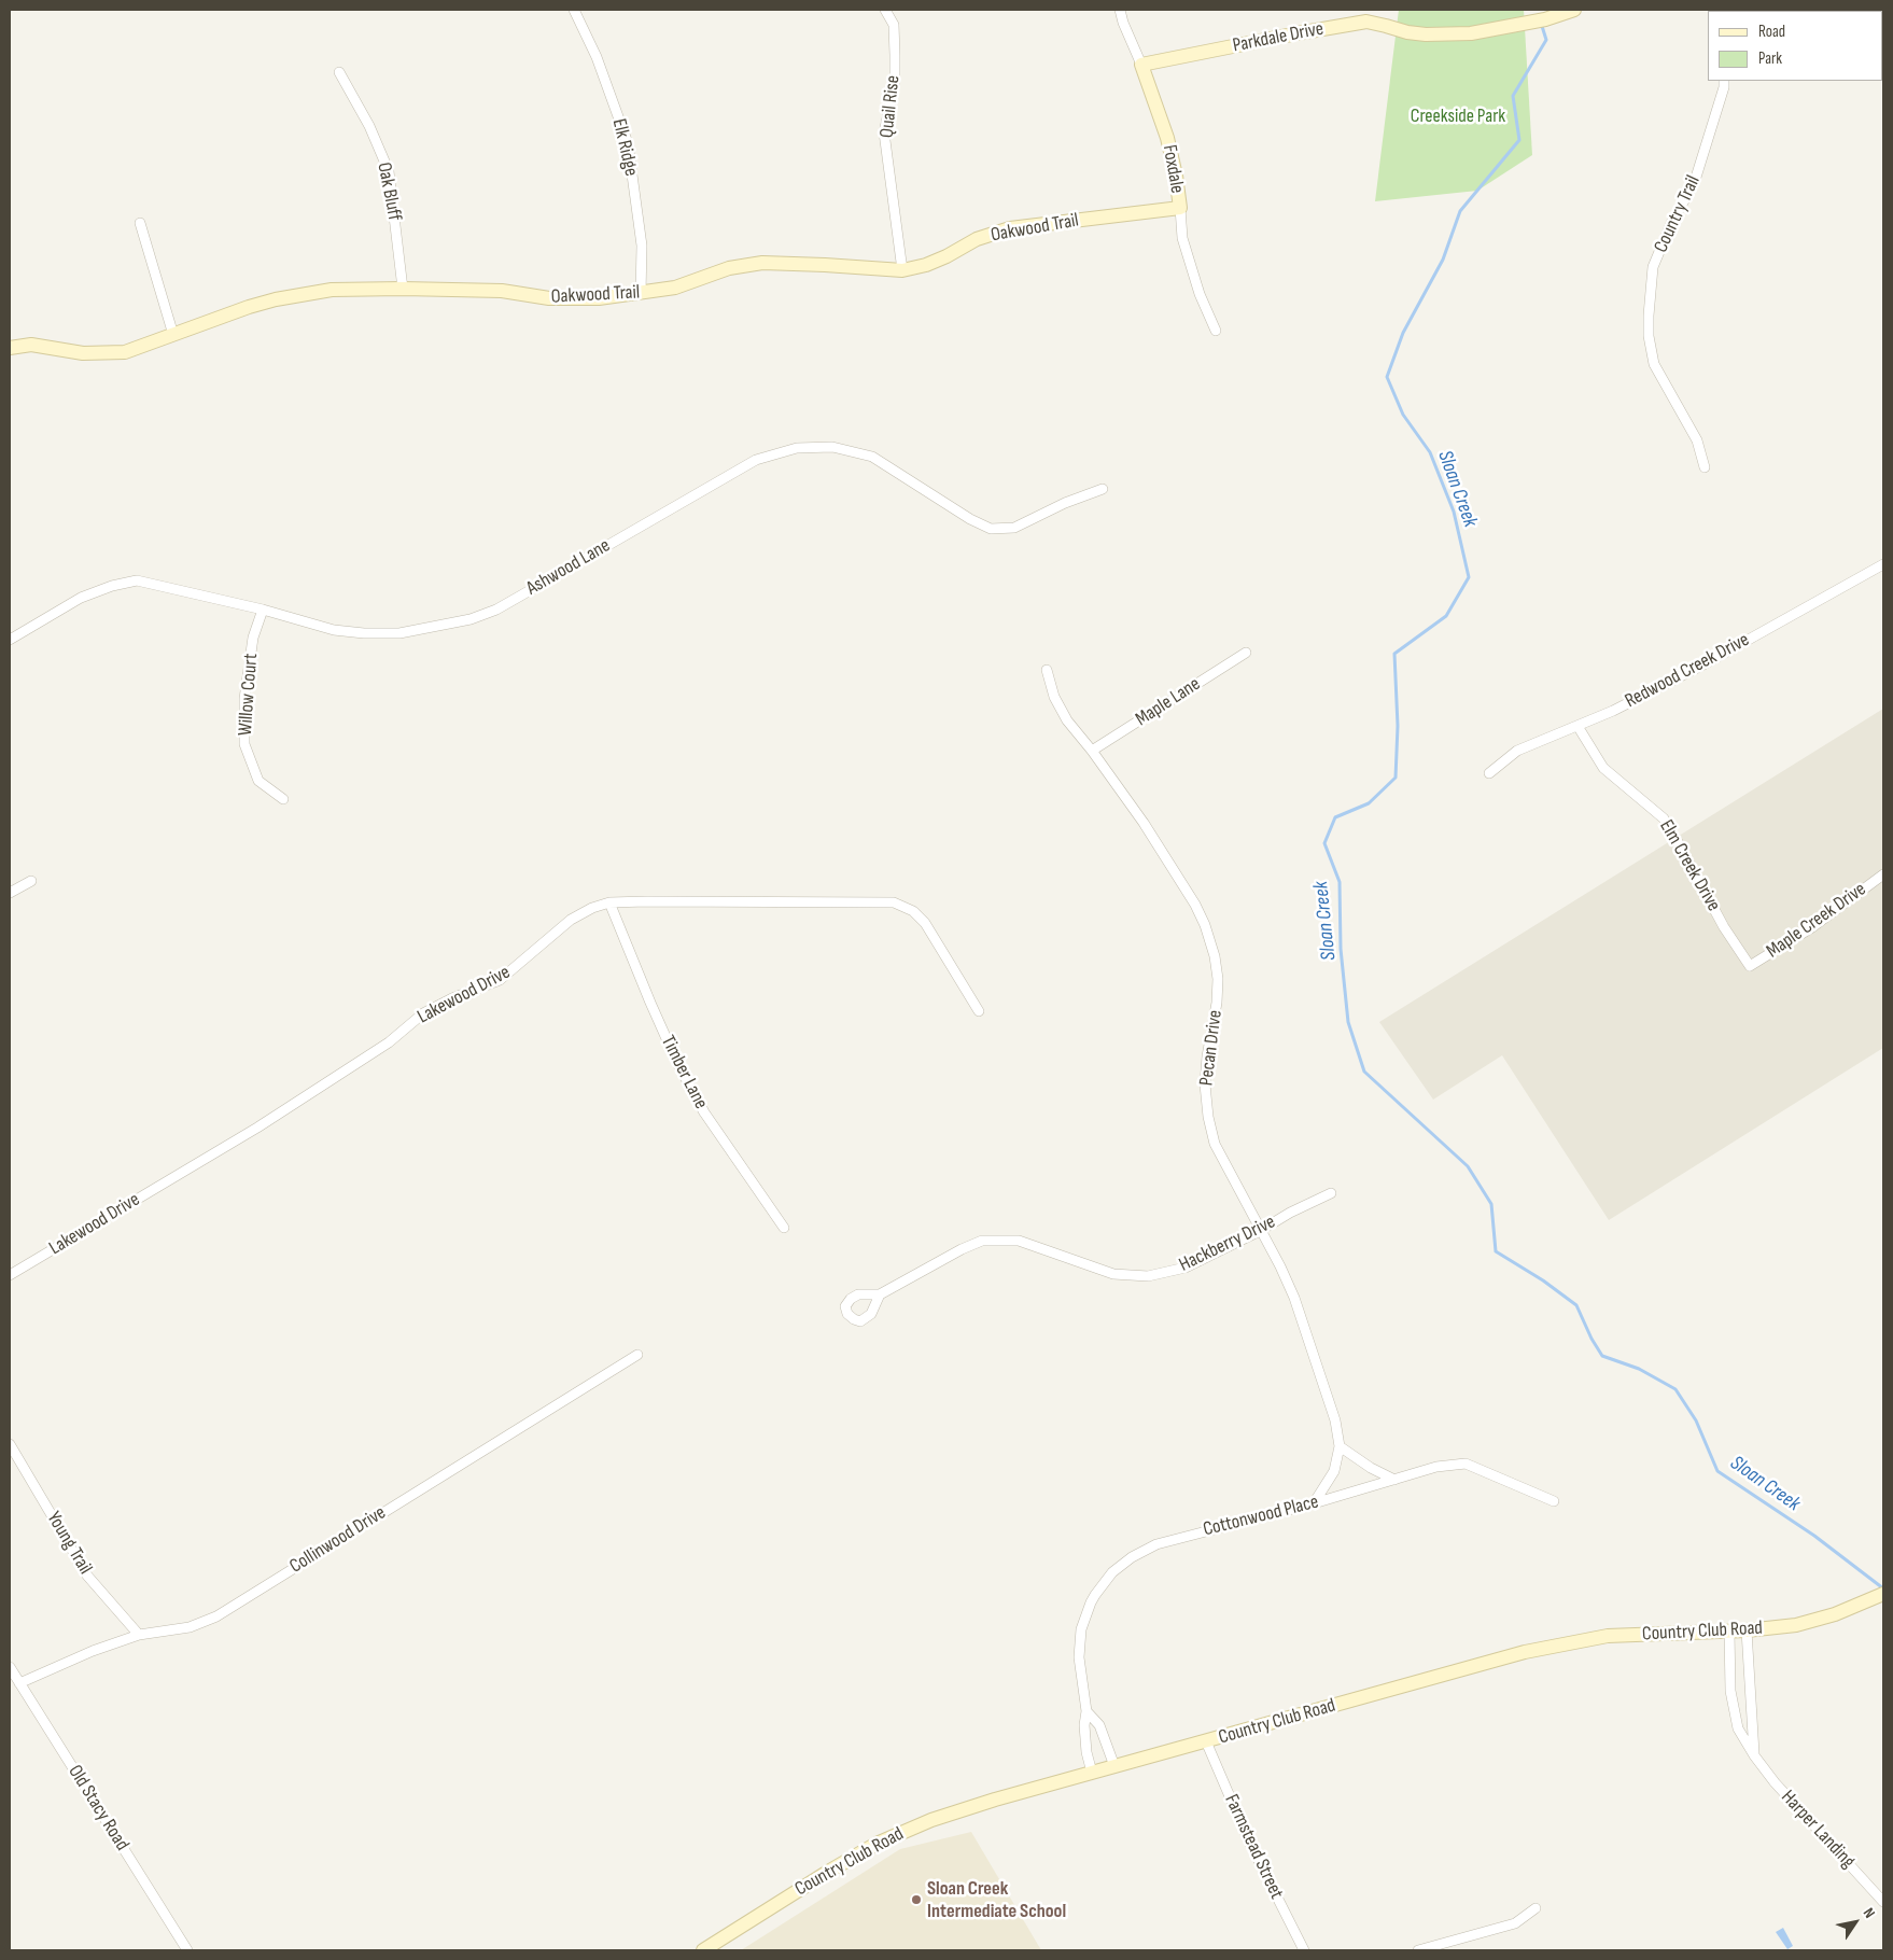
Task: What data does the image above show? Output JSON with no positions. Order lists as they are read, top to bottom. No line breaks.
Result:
{"streets":{"street":["Parkdale Drive","Quail Rise","Elk Ridge","Foxdale","Oak Bluff","Country Trail","Oakwood Trail","Ashwood Lane","Redwood Creek Drive","Willow Court","Maple Lane","Elm Creek Drive","Maple Creek Drive","Lakewood Drive","Pecan Drive","Timber Lane","Hackberry Drive","Cottonwood Place","Collinwood Drive","Young Trail","Country Club Road","Old Stacy Road","Harper Landing","Farmstead Street"]},"crossings":[["Parkdale Drive","Foxdale"],["Quail Rise","Oakwood Trail"],["Elk Ridge","Oakwood Trail"],["Foxdale","Oakwood Trail"],["Oak Bluff","Oakwood Trail"],["Ashwood Lane","Willow Court"],["Redwood Creek Drive","Elm Creek Drive"],["Maple Lane","Pecan Drive"],["Elm Creek Drive","Maple Creek Drive"],["Lakewood Drive","Timber Lane"],["Pecan Drive","Hackberry Drive"],["Pecan Drive","Cottonwood Place"],["Cottonwood Place","Country Club Road"],["Collinwood Drive","Young Trail"],["Collinwood Drive","Old Stacy Road"],["Country Club Road","Harper Landing"],["Country Club Road","Farmstead Street"]],"water":["Sloan Creek"],"parks":["Creekside Park"],"places":["Sloan Creek Intermediate School"],"legend":["Road","Park"],"north":"top right"}
